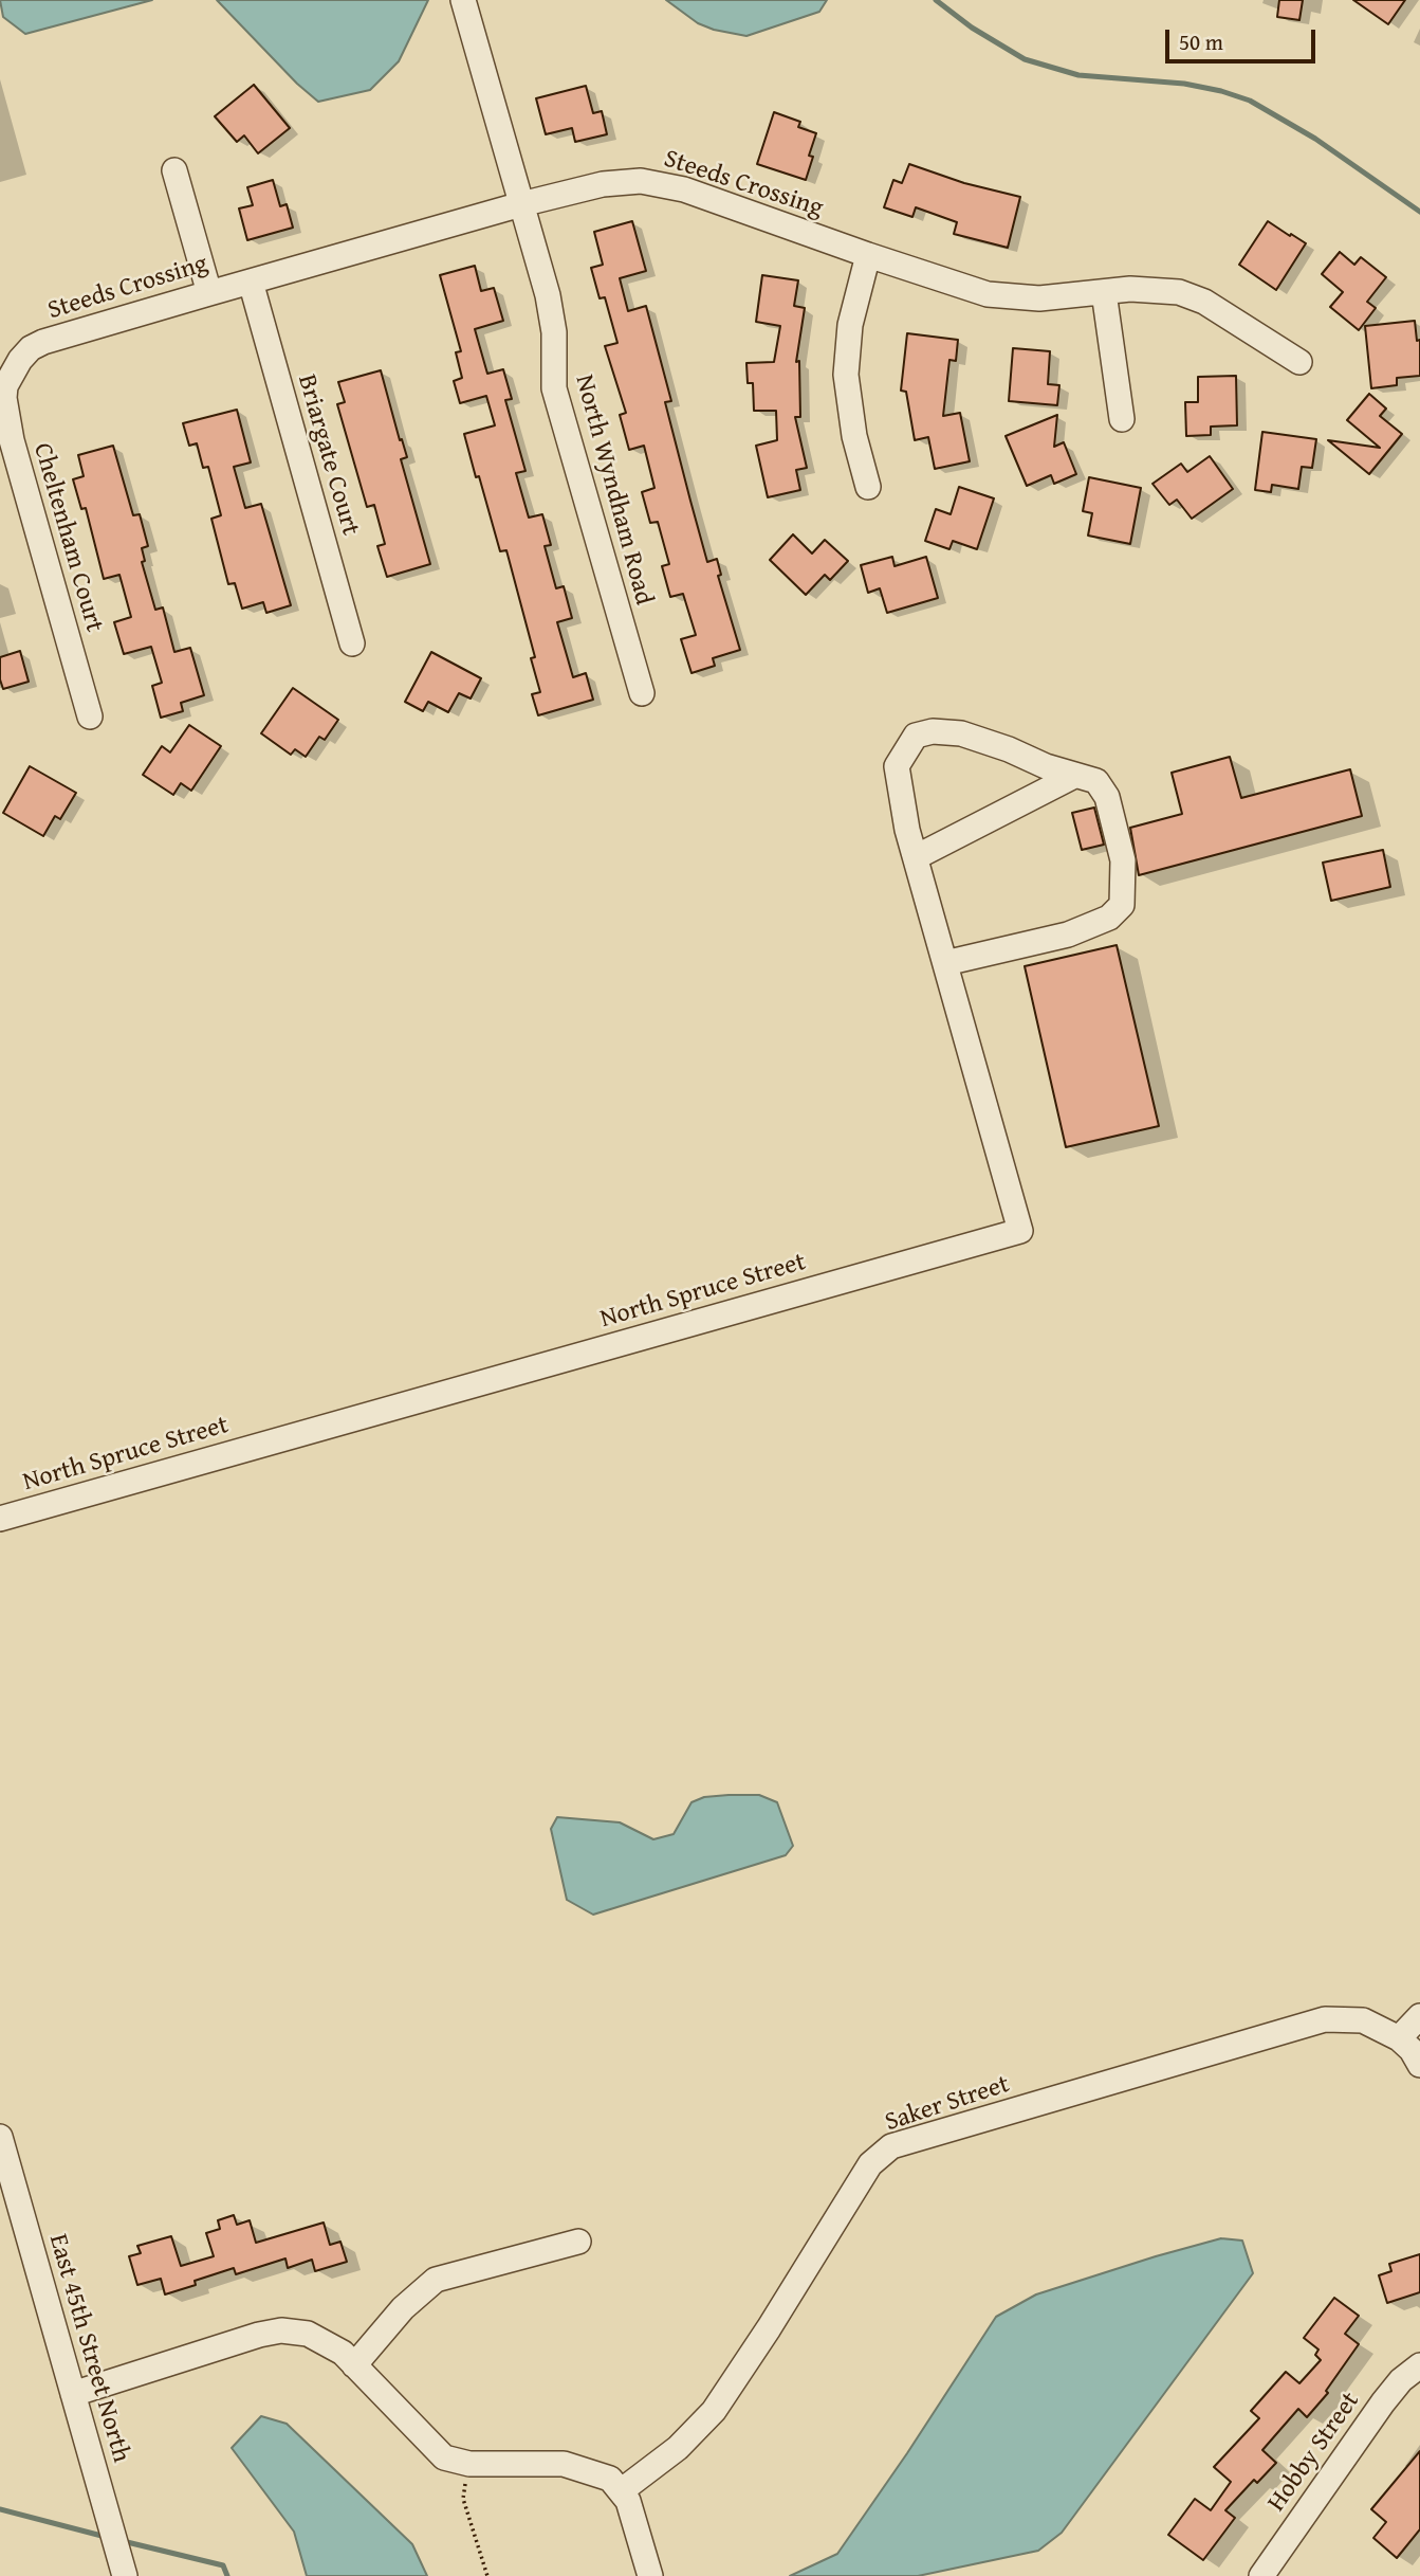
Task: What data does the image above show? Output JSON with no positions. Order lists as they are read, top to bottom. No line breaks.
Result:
{"streets":{"street":["Steeds Crossing","Briargate Court","North Wyndham Road","Cheltenham Court","North Spruce Street","Saker Street","East 45th Street North","Hobby Street"]},"crossings":[["Steeds Crossing","Briargate Court"],["Steeds Crossing","North Wyndham Road"],["Steeds Crossing","Cheltenham Court"]],"scale_bar":"50 m"}
